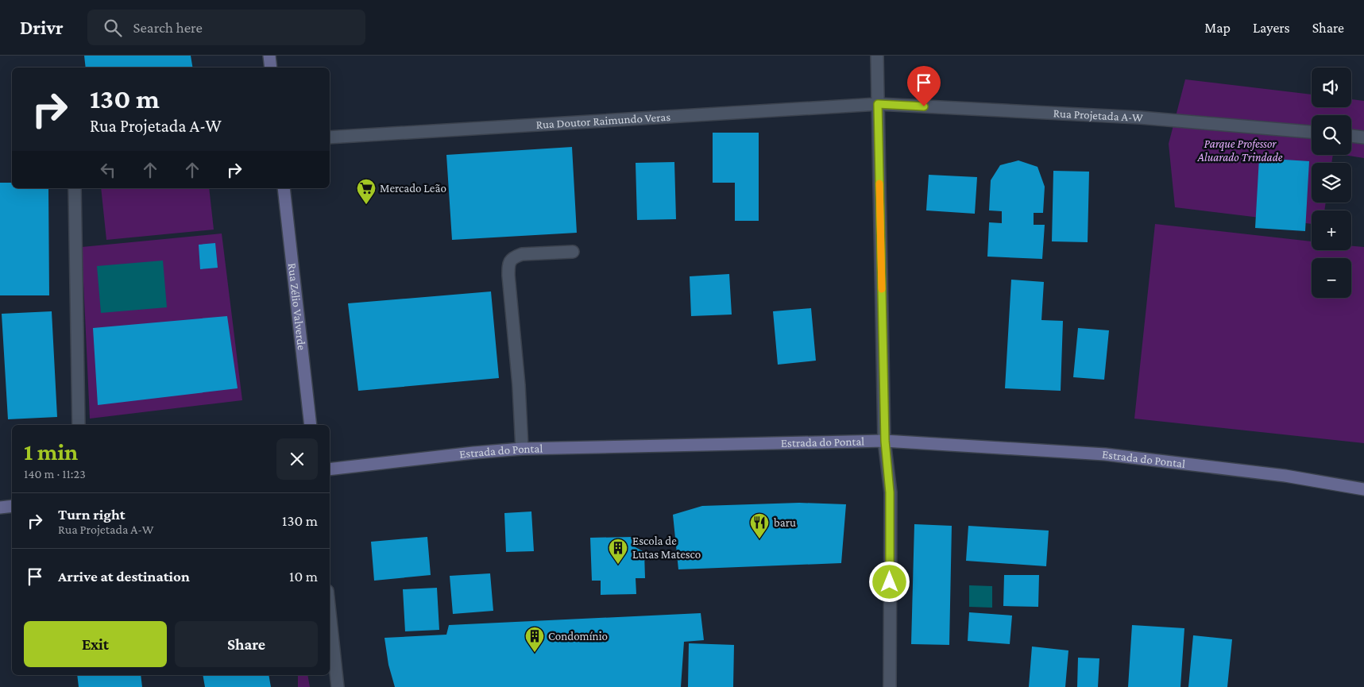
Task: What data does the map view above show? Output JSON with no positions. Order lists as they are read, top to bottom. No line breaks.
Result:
{"streets":{"main road":["Rua Zélio Valverde","Estrada do Pontal"],"street":["Rua Projetada A-W","Rua Doutor Raimundo Veras"]},"crossings":[["Rua Projetada A-W","Rua Doutor Raimundo Veras"]],"parks":["Parque Professor Aluarado Trindade"],"places":{"supermarket":["Mercado Leão"],"restaurant":["baru"],"building":["Escola de Lutas Matesco","Condomínio"]},"page":{"header":"Drivr","search":"Search here","nav":["Map","Layers","Share"],"map_buttons":["+","−"],"turn":["130 m","Rua Projetada A-W"],"heading":["1 min","140 m · 11:23"],"list":[{"name":"Turn right","note":"Rua Projetada A-W","value":"130 m"},{"name":"Arrive at destination","value":"10 m"}],"buttons":["Exit","Share"]}}
